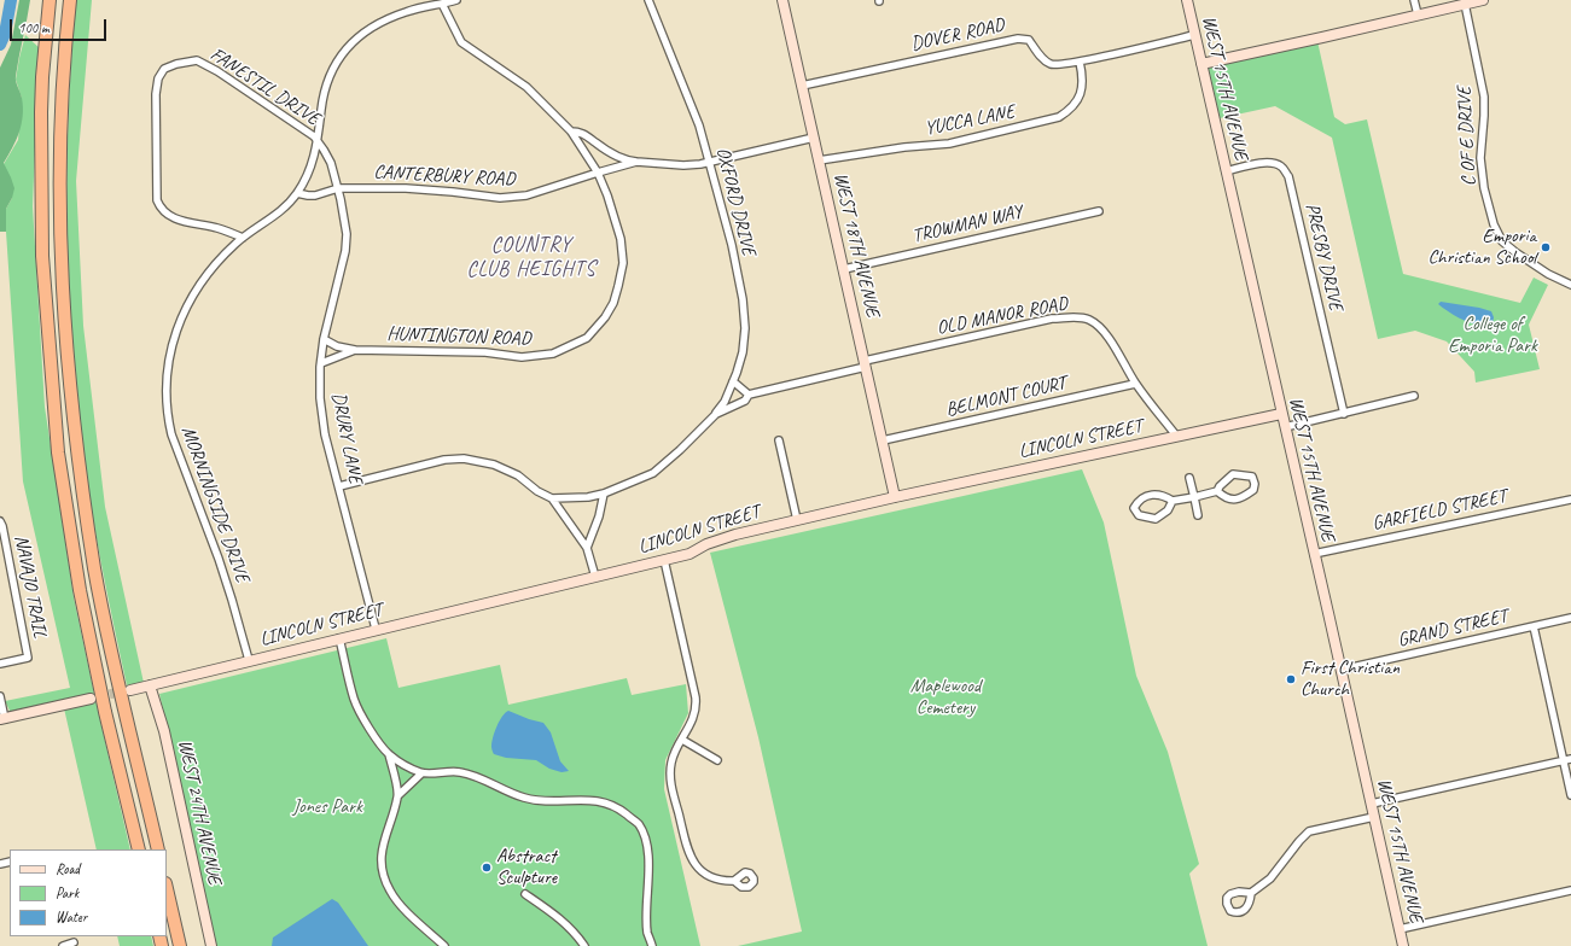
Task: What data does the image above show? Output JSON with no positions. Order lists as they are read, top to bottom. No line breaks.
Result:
{"streets":{"street":["DOVER ROAD","FANESTIL DRIVE","WEST 15TH AVENUE","YUCCA LANE","C OF E DRIVE","CANTERBURY ROAD","OXFORD DRIVE","TROWMAN WAY","WEST 18TH AVENUE","PRESBY DRIVE","OLD MANOR ROAD","HUNTINGTON ROAD","BELMONT COURT","DRURY LANE","LINCOLN STREET","MORNINGSIDE DRIVE","GARFIELD STREET","NAVAJO TRAIL","GRAND STREET","WEST 24TH AVENUE"]},"crossings":[["DOVER ROAD","WEST 15TH AVENUE"],["DOVER ROAD","YUCCA LANE"],["DOVER ROAD","WEST 18TH AVENUE"],["FANESTIL DRIVE","CANTERBURY ROAD"],["FANESTIL DRIVE","DRURY LANE"],["FANESTIL DRIVE","MORNINGSIDE DRIVE"],["WEST 15TH AVENUE","PRESBY DRIVE"],["WEST 15TH AVENUE","LINCOLN STREET"],["WEST 15TH AVENUE","GARFIELD STREET"],["WEST 15TH AVENUE","GRAND STREET"],["YUCCA LANE","WEST 18TH AVENUE"],["CANTERBURY ROAD","OXFORD DRIVE"],["CANTERBURY ROAD","WEST 18TH AVENUE"],["CANTERBURY ROAD","HUNTINGTON ROAD"],["CANTERBURY ROAD","DRURY LANE"],["CANTERBURY ROAD","MORNINGSIDE DRIVE"],["TROWMAN WAY","WEST 18TH AVENUE"],["WEST 18TH AVENUE","OLD MANOR ROAD"],["WEST 18TH AVENUE","BELMONT COURT"],["WEST 18TH AVENUE","LINCOLN STREET"],["OLD MANOR ROAD","BELMONT COURT"],["OLD MANOR ROAD","LINCOLN STREET"],["HUNTINGTON ROAD","DRURY LANE"],["HUNTINGTON ROAD","MORNINGSIDE DRIVE"],["DRURY LANE","LINCOLN STREET"],["DRURY LANE","MORNINGSIDE DRIVE"],["LINCOLN STREET","MORNINGSIDE DRIVE"],["LINCOLN STREET","WEST 24TH AVENUE"]],"districts":["COUNTRY CLUB HEIGHTS"],"parks":["College of Emporia Park","Maplewood Cemetery","Jones Park"],"places":["Emporia Christian School","First Christian Church","Abstract Sculpture"],"legend":["Road","Park","Water"],"scale_bar":"100 m"}
